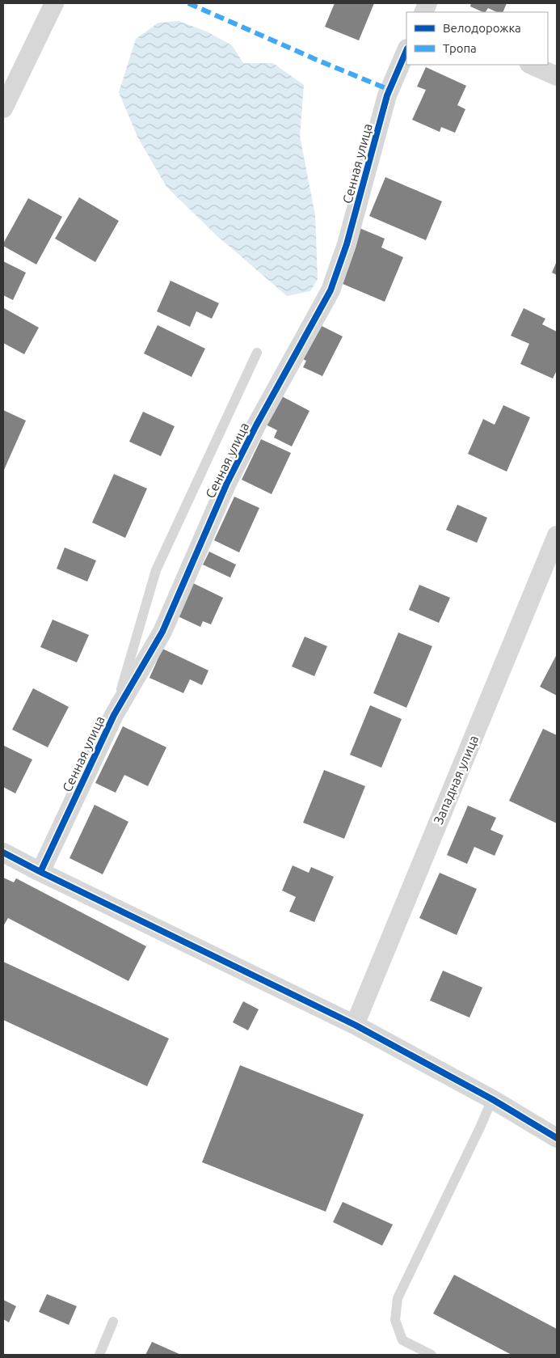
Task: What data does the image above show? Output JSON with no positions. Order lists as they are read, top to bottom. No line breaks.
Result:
{"streets":{"street":["Сенная улица","Западная улица"]},"legend":["Велодорожка","Тропа"]}
